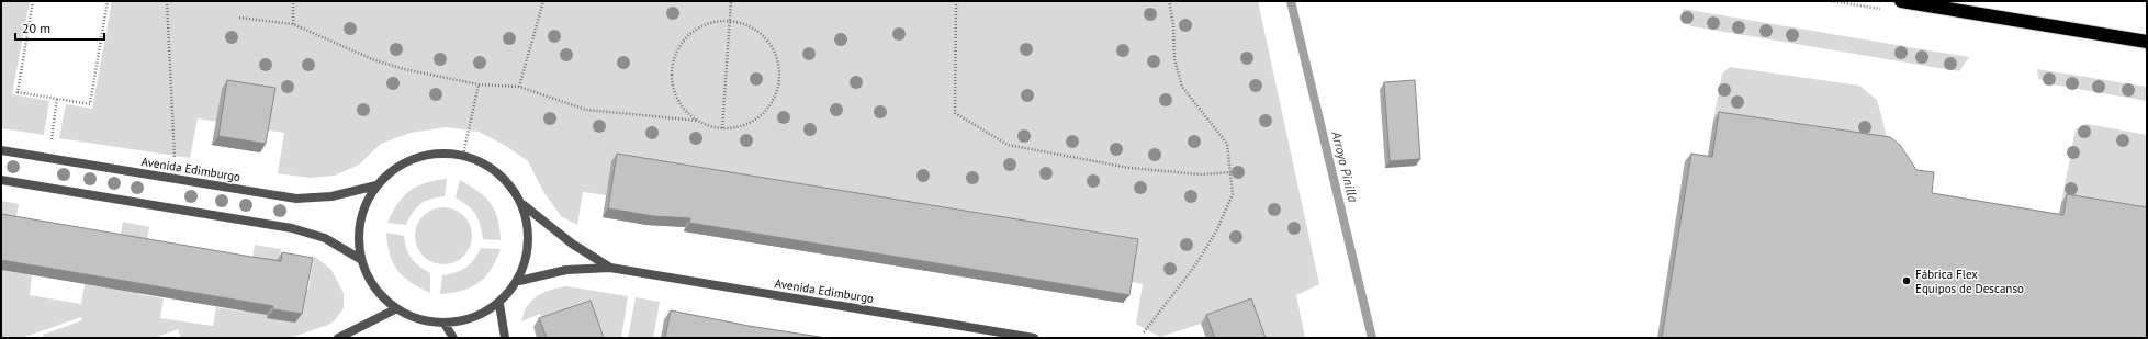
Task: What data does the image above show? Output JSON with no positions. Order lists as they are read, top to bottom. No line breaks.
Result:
{"streets":{"street":["Avenida Edimburgo"]},"water":["Arroyo Pinilla"],"places":["Fábrica Flex Equipos de Descanso"],"scale_bar":"20 m"}
